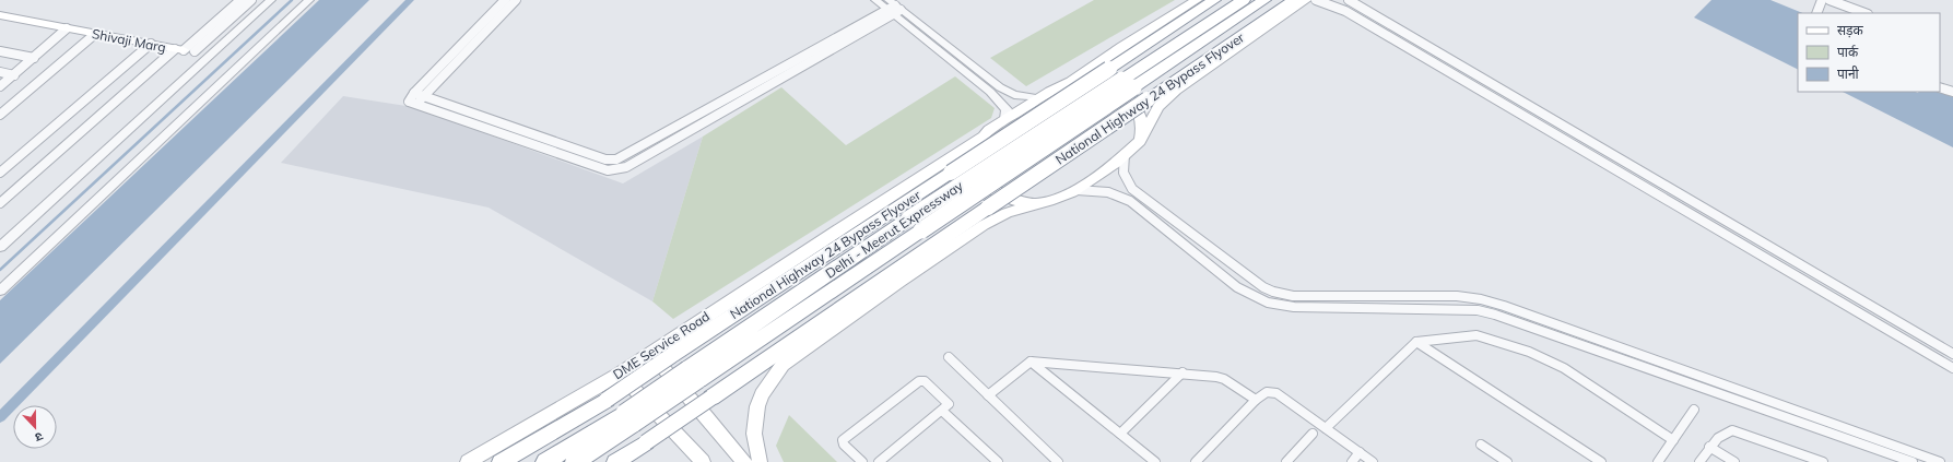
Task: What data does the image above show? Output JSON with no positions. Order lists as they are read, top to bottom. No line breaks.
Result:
{"streets":{"highway":["National Highway 24 Bypass Flyover","Delhi - Meerut Expressway"],"main road":["Shivaji Marg","DME Service Road"]},"legend":["सड़क","पार्क","पानी"],"north":"bottom"}
